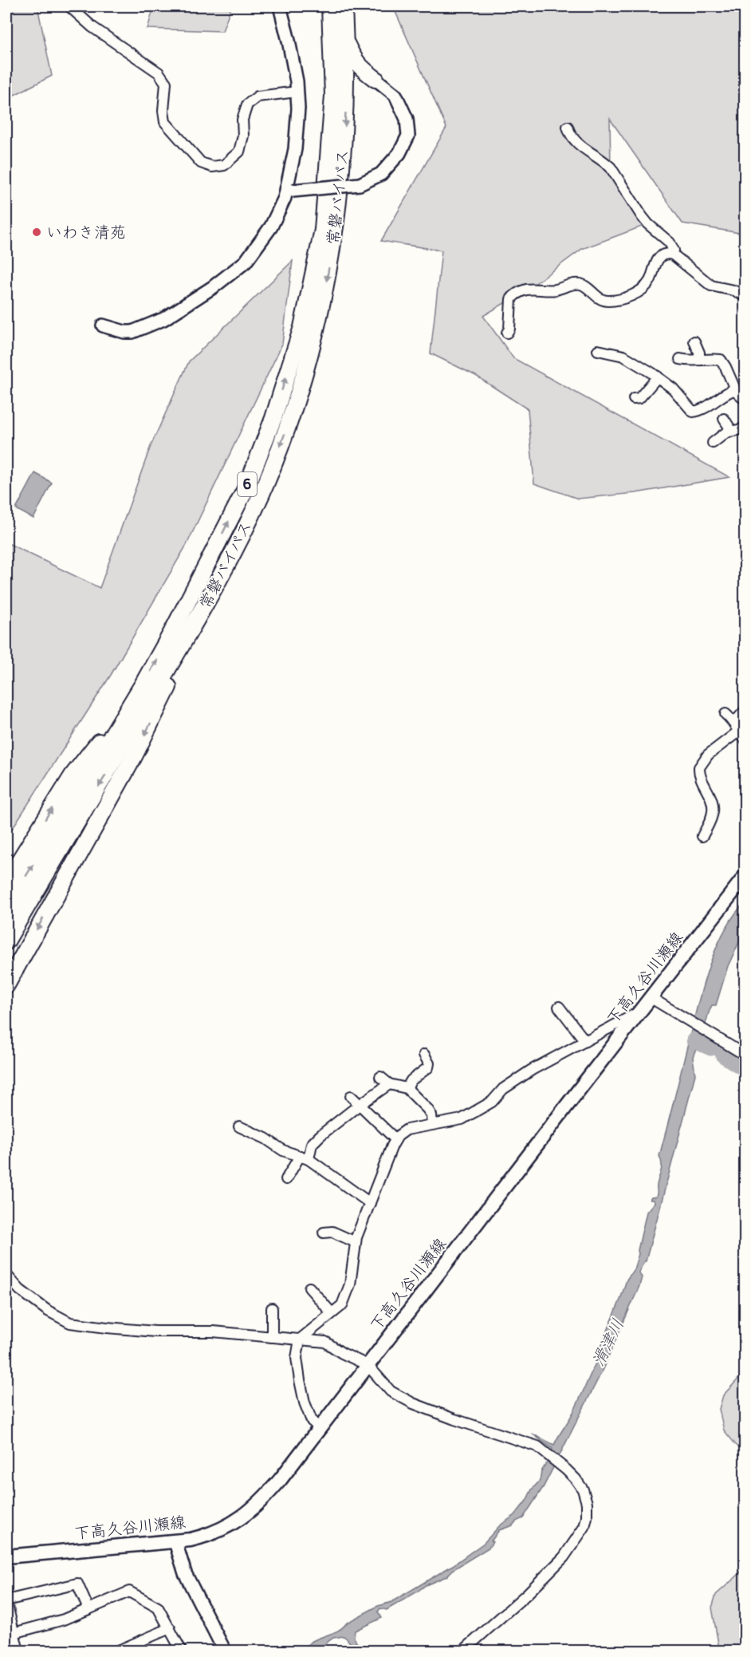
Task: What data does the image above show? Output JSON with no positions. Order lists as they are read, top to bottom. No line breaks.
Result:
{"streets":{"highway":["常磐バイパス","6"],"main road":["下高久谷川瀬線"]},"water":["滑津川"],"places":["いわき清苑"]}
